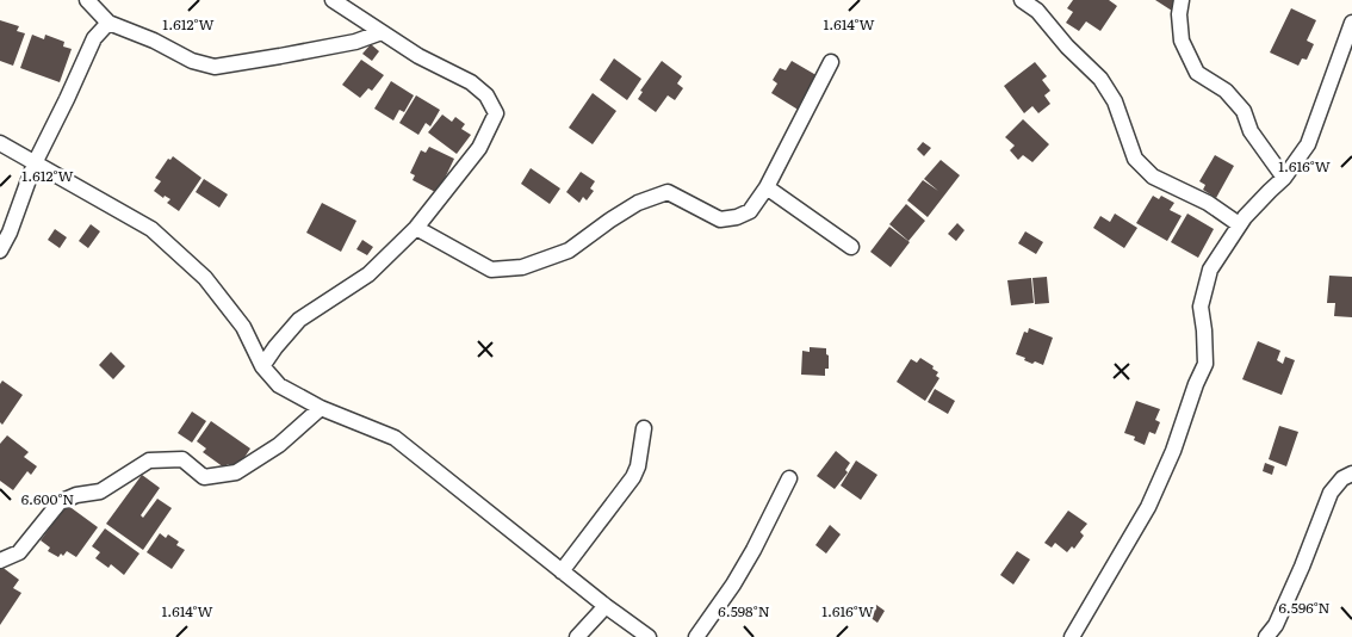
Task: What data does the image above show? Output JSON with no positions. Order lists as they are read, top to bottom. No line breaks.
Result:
{"coordinates":["1.612°W","1.614°W","1.616°W","6.600°N","6.596°N","6.598°N"]}
